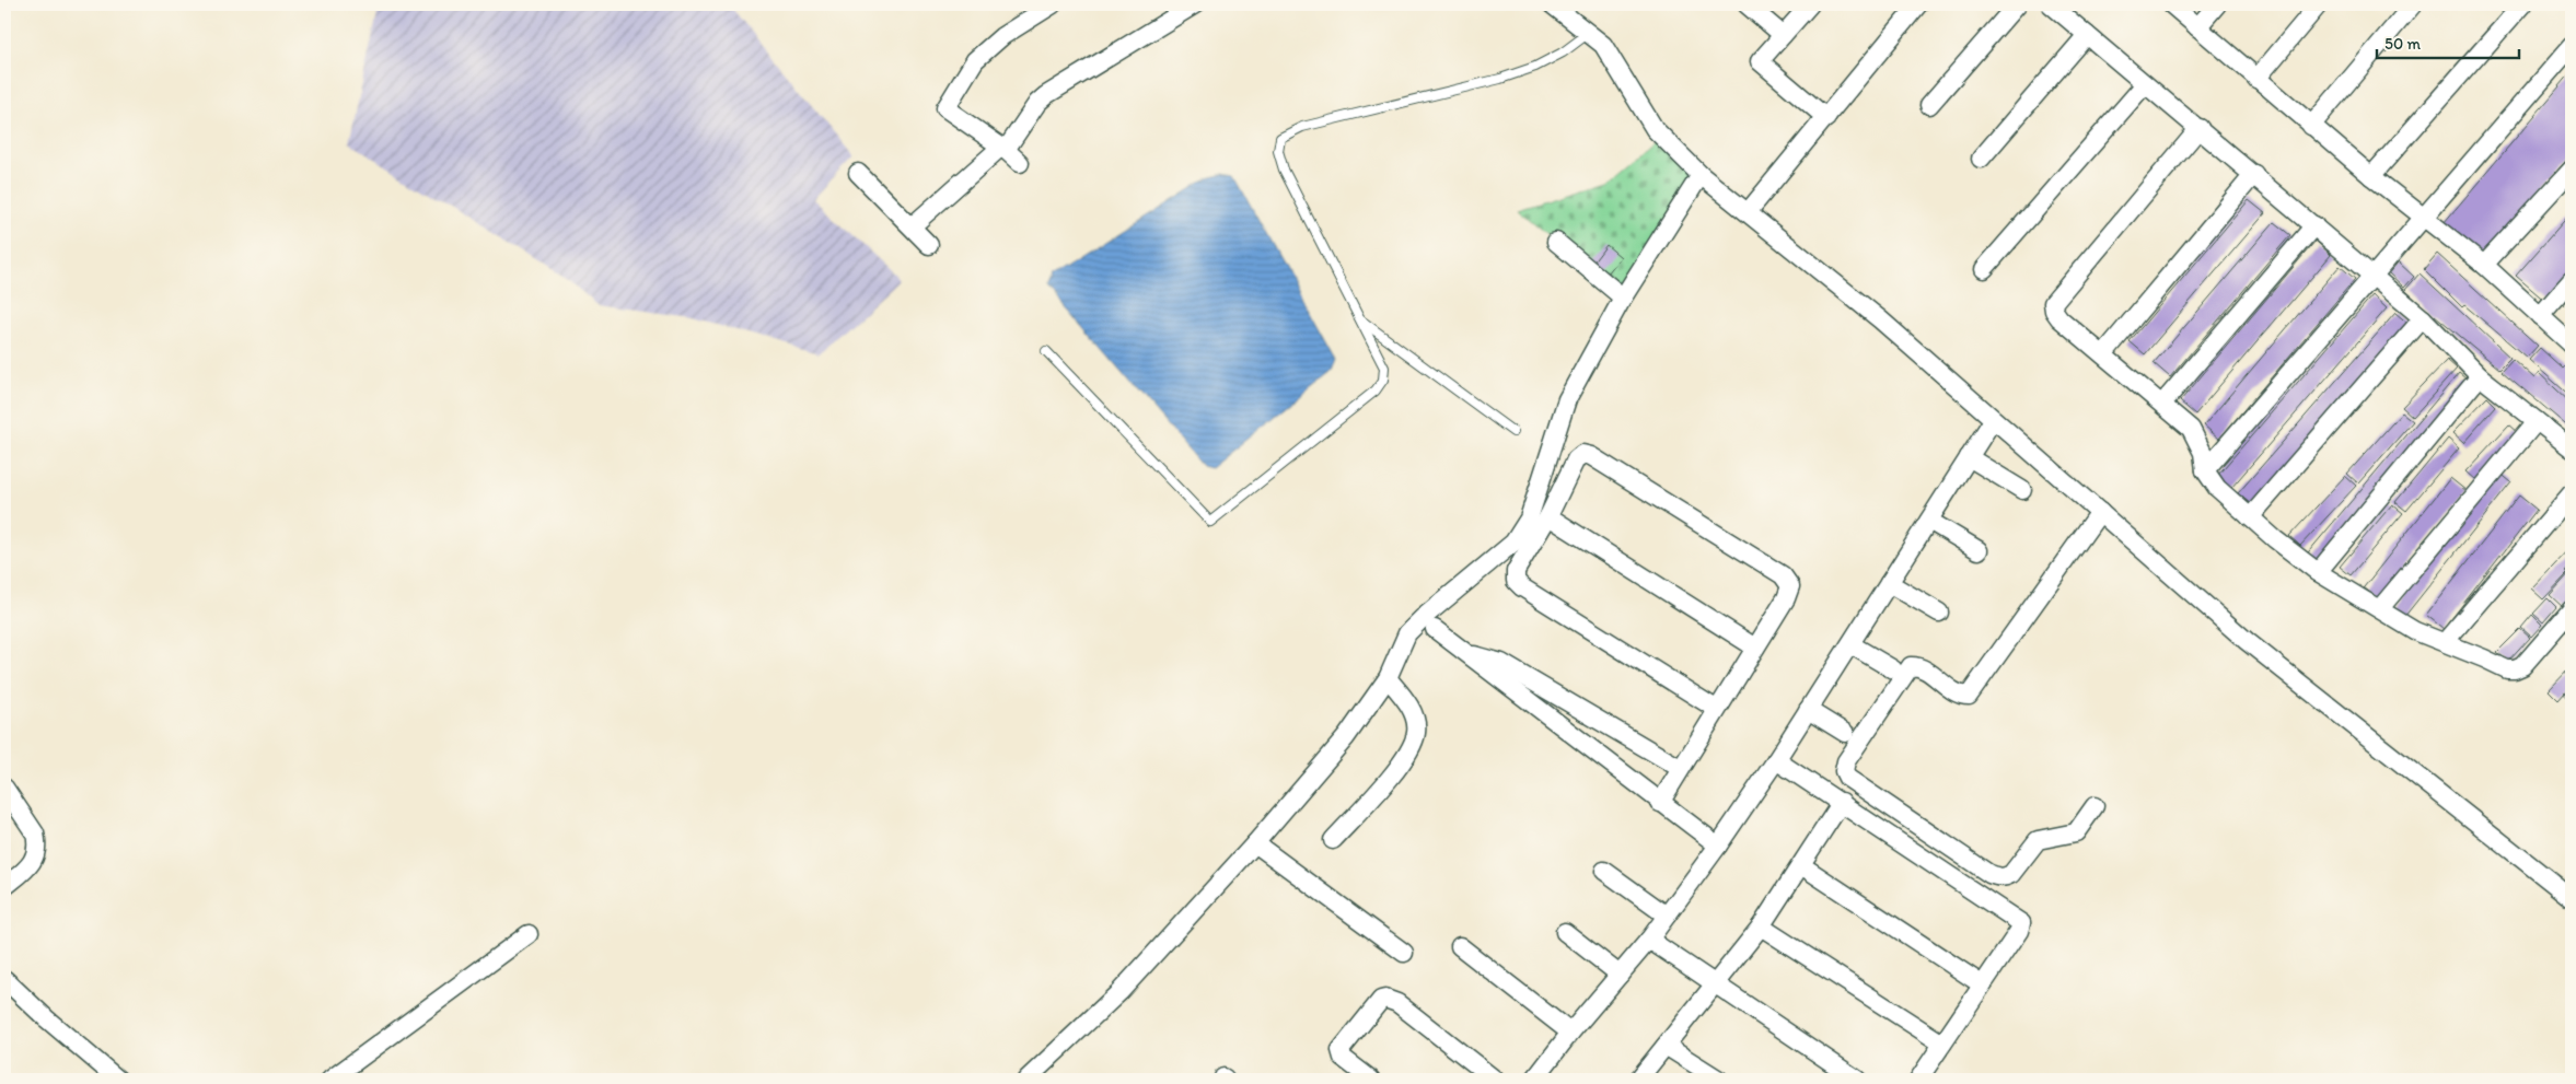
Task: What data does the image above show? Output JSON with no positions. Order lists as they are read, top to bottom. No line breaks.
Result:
{"scale_bar":"50 m"}
